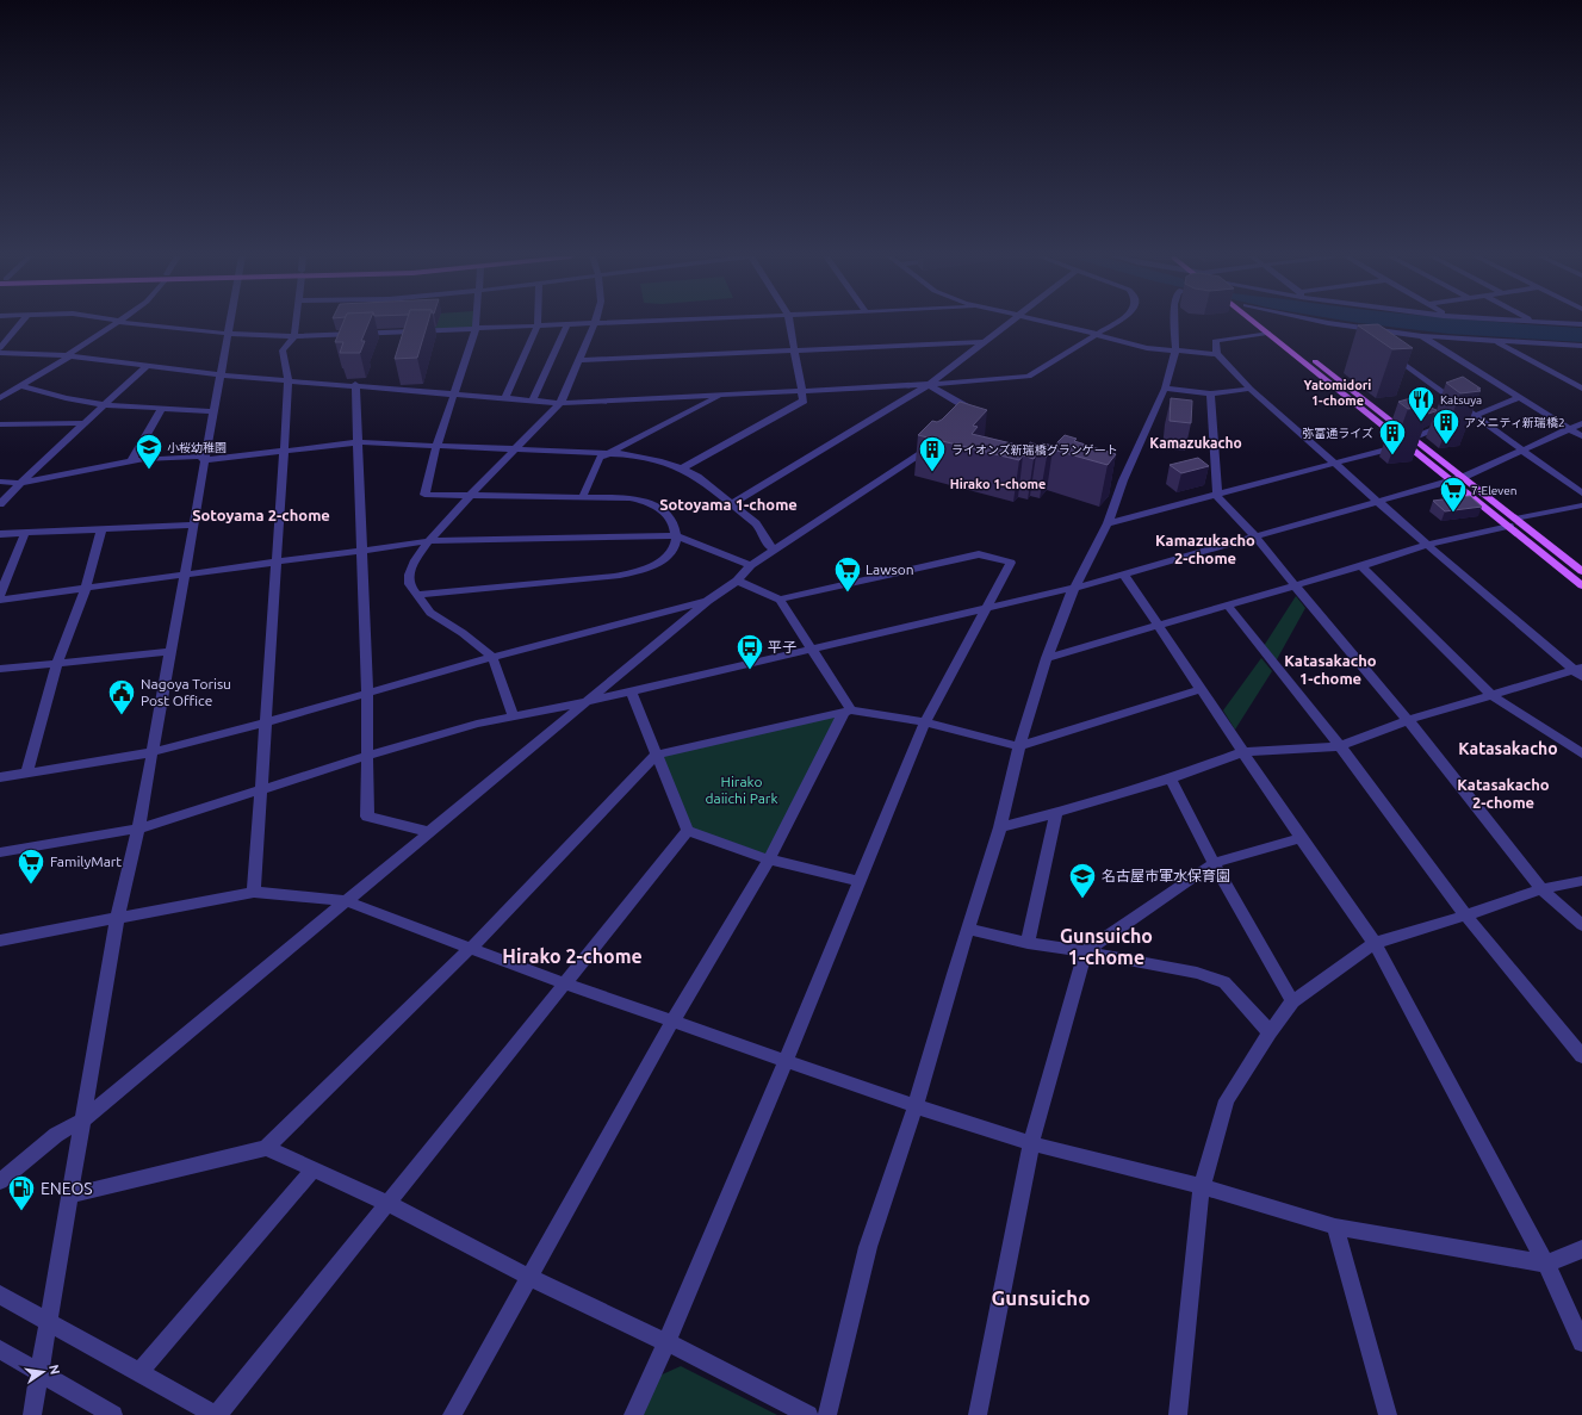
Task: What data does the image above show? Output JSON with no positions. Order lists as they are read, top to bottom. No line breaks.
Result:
{"districts":["Yatomidori 1-chome","Kamazukacho","Hirako 1-chome","Sotoyama 1-chome","Sotoyama 2-chome","Kamazukacho 2-chome","Katasakacho 1-chome","Katasakacho","Katasakacho 2-chome","Gunsuicho 1-chome","Hirako 2-chome","Gunsuicho"],"parks":["Hirako daiichi Park"],"places":{"restaurant":["Katsuya"],"building":["アメニティ新瑞橋2","弥富通ライズ","ライオンズ新瑞橋グランゲート"],"school or university":["小桜幼稚園","名古屋市軍水保育園"],"supermarket":["7-Eleven","Lawson","FamilyMart"],"bus stop":["平子"],"public building":["Nagoya Torisu Post Office"],"fuel station":["ENEOS"]},"north":"right"}
